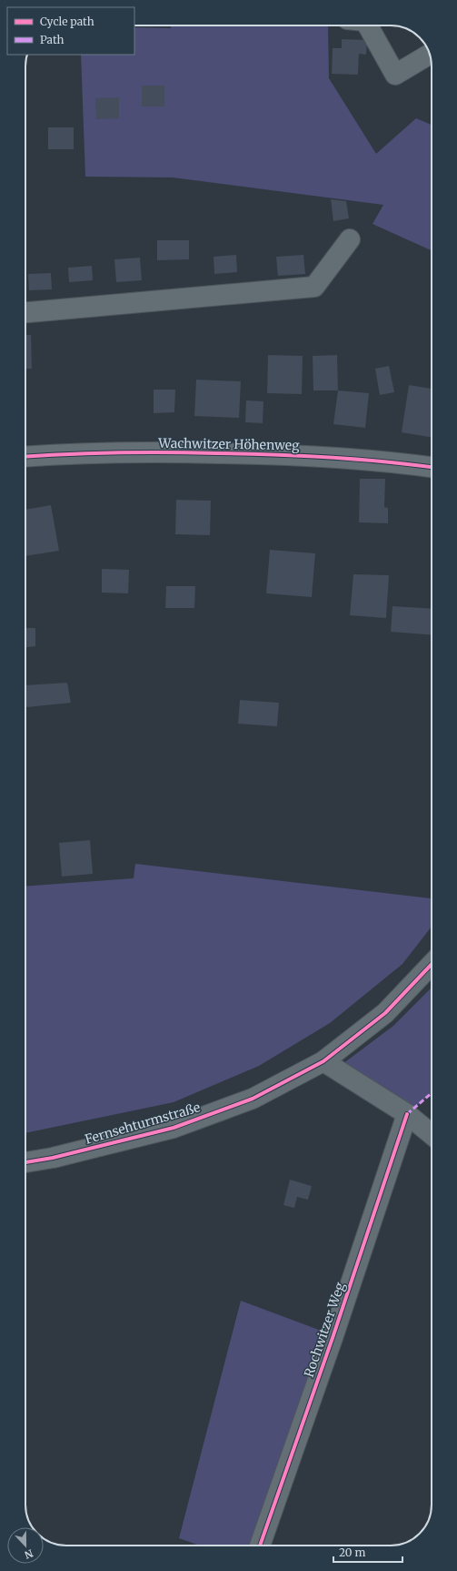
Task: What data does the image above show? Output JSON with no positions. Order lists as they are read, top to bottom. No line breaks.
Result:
{"streets":{"street":["Wachwitzer Höhenweg","Fernsehturmstraße","Rochwitzer Weg"]},"legend":["Cycle path","Path"],"scale_bar":"20 m","north":"bottom"}
